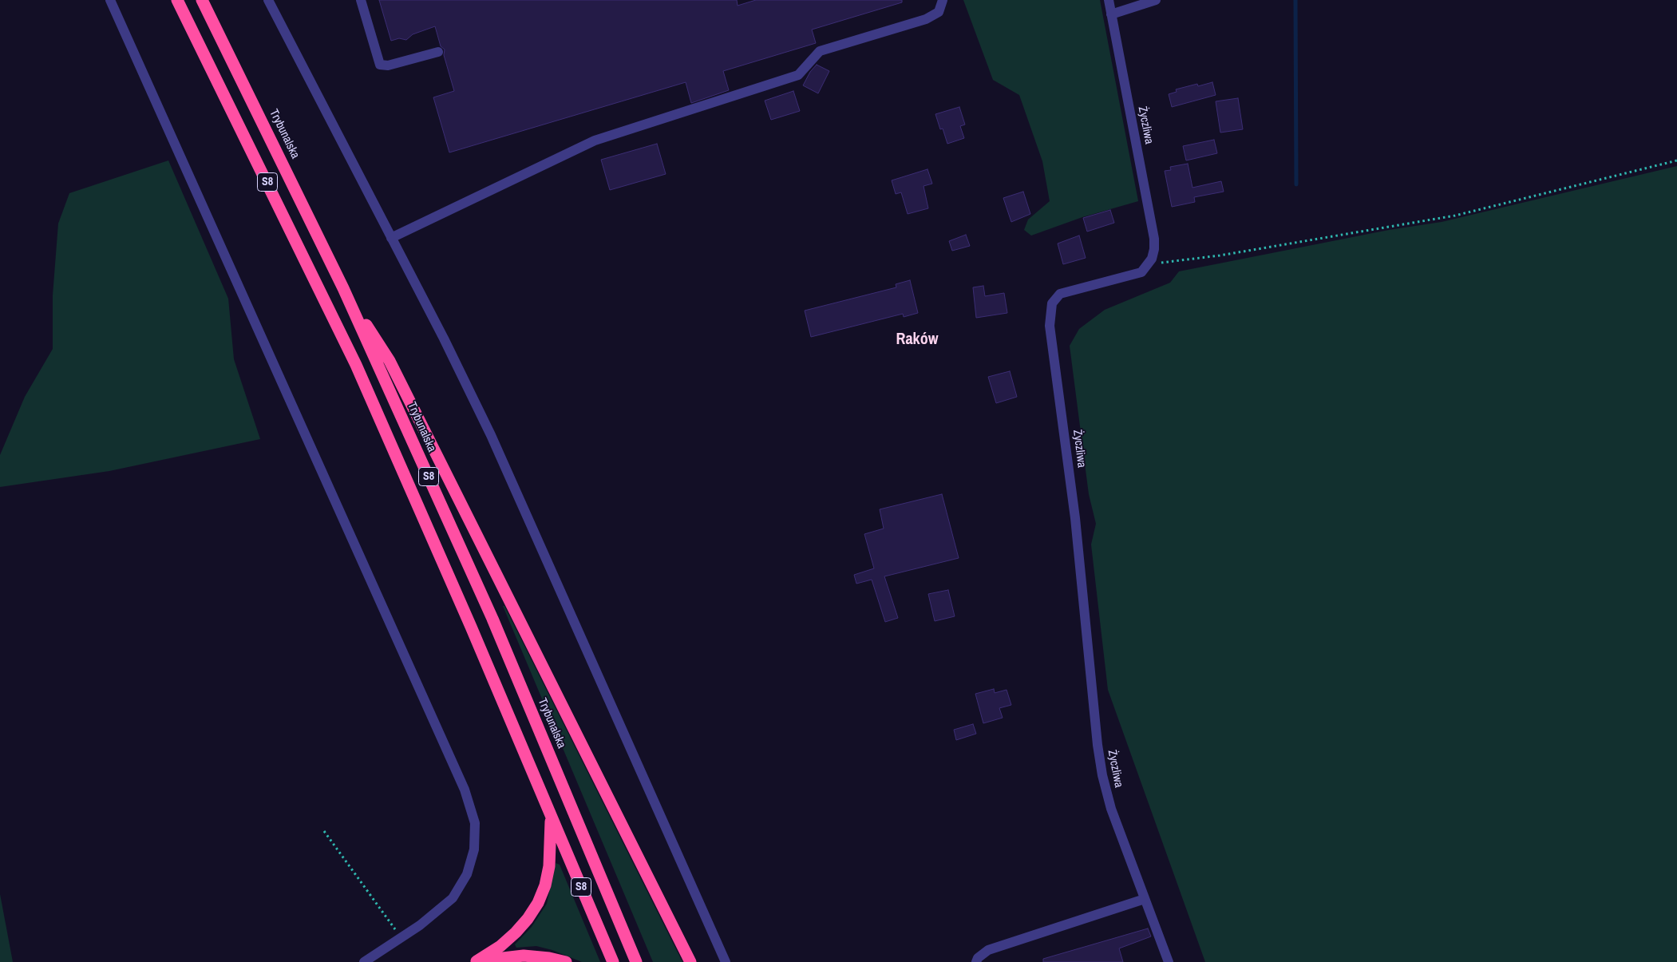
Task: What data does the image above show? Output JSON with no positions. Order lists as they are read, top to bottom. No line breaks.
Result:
{"streets":{"highway":["Trybunalska","S8"],"street":["Życzliwa"]},"districts":["Raków"]}
